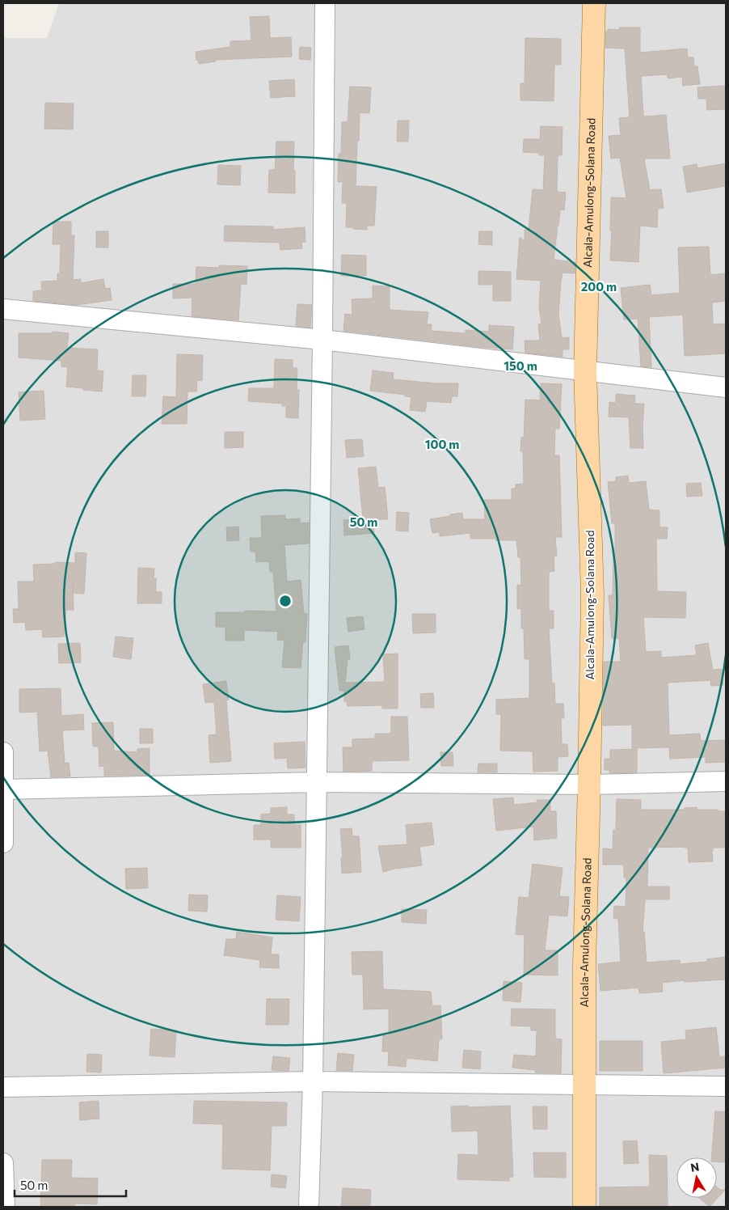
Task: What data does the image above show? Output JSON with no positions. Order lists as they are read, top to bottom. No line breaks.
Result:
{"streets":{"main road":["Alcala-Amulong-Solana Road"]},"scale_bar":"50 m","north":"top","rings":["200 m","150 m","100 m","50 m"]}
